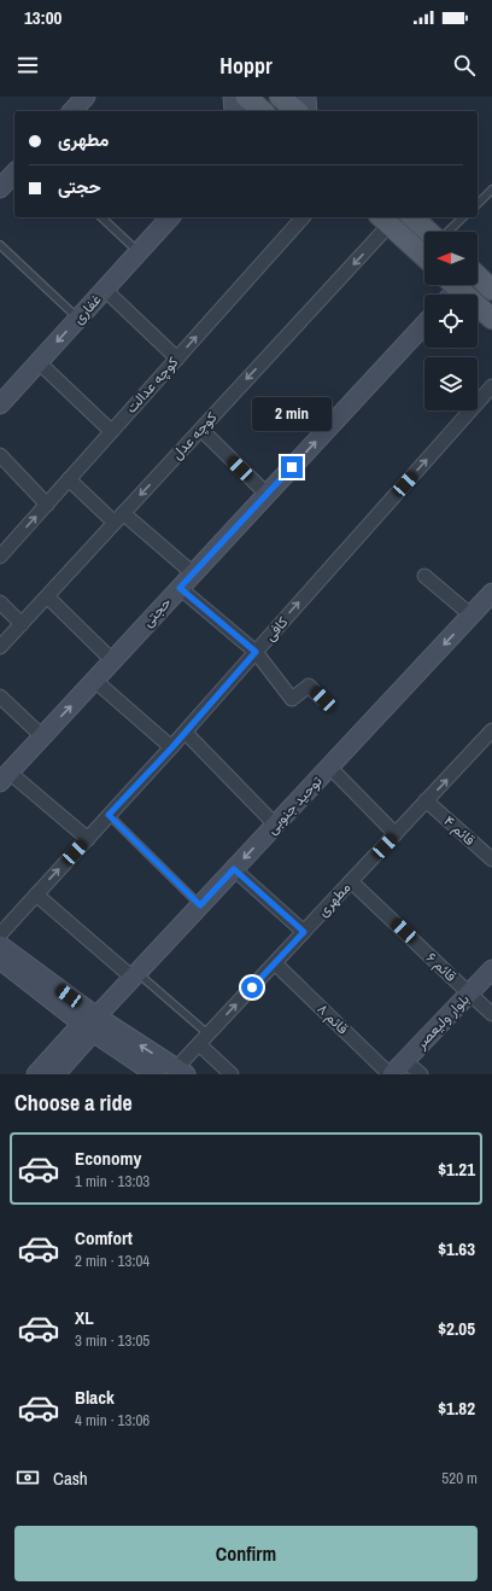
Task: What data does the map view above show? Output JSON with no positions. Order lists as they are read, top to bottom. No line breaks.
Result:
{"streets":{"street":["غفاری","کوچه عدالت","کوچه عدل","حجتی","کافی","توحید جنوبی","قائم ۴","مطهری","قائم ۶","قائم ۸","بلوار ولیعصر"]},"crossings":[["قائم ۴","مطهری"],["مطهری","قائم ۶"],["مطهری","قائم ۸"],["قائم ۶","بلوار ولیعصر"],["قائم ۸","بلوار ولیعصر"]],"one_way":["کوچه عدالت","کوچه عدل","حجتی","کافی","توحید جنوبی","مطهری"],"north":"left","page":{"status":"13:00","header":"Hoppr","banner":["مطهری","حجتی"],"bubble":"2 min","heading":"Choose a ride","list":[{"name":"Economy","note":"1 min · 13:03","value":"$1.21"},{"name":"Comfort","note":"2 min · 13:04","value":"$1.63"},{"name":"XL","note":"3 min · 13:05","value":"$2.05"},{"name":"Black","note":"4 min · 13:06","value":"$1.82"}],"pay":["Cash","520 m"],"buttons":"Confirm"}}
